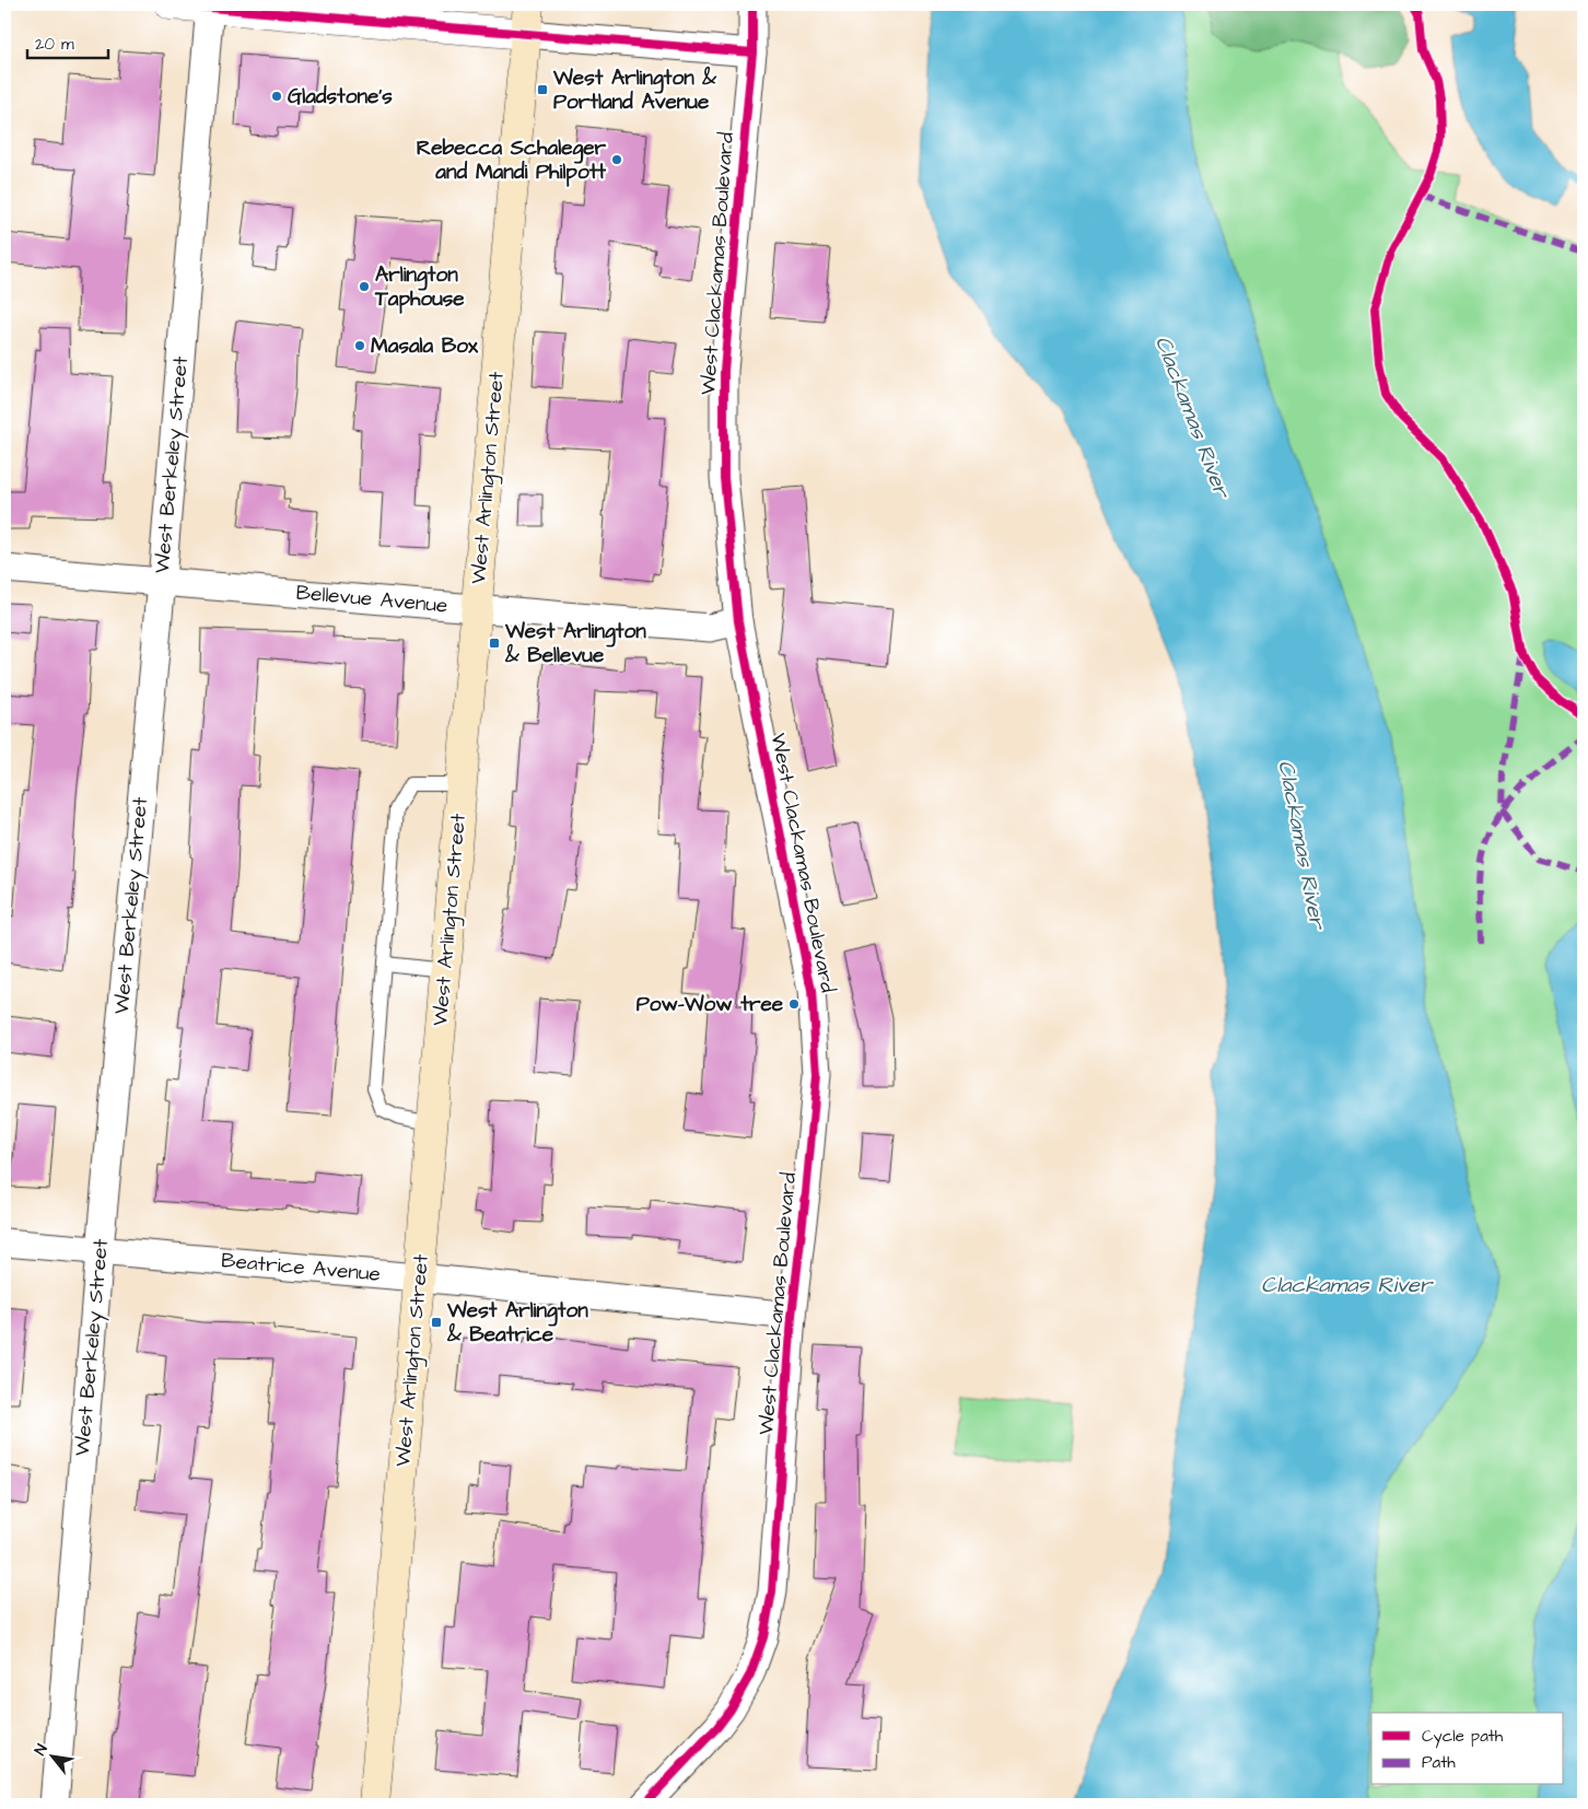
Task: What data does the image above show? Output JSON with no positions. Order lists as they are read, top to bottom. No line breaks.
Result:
{"streets":{"main road":["West Arlington Street"],"street":["West Clackamas Boulevard","West Berkeley Street","Bellevue Avenue","Beatrice Avenue"]},"crossings":[["West Clackamas Boulevard","Bellevue Avenue"],["West Clackamas Boulevard","Beatrice Avenue"],["West Berkeley Street","Bellevue Avenue"],["West Berkeley Street","Beatrice Avenue"],["West Arlington Street","Bellevue Avenue"],["West Arlington Street","Beatrice Avenue"]],"water":["Clackamas River"],"places":{"transit":["West Arlington & Portland Avenue","West Arlington & Bellevue","West Arlington & Beatrice"],"other":["Gladstone's","Rebecca Schaleger and Mandi Philpott","Arlington Taphouse","Masala Box","Pow-Wow tree"]},"legend":["Cycle path","Path"],"scale_bar":"20 m","north":"top left"}
